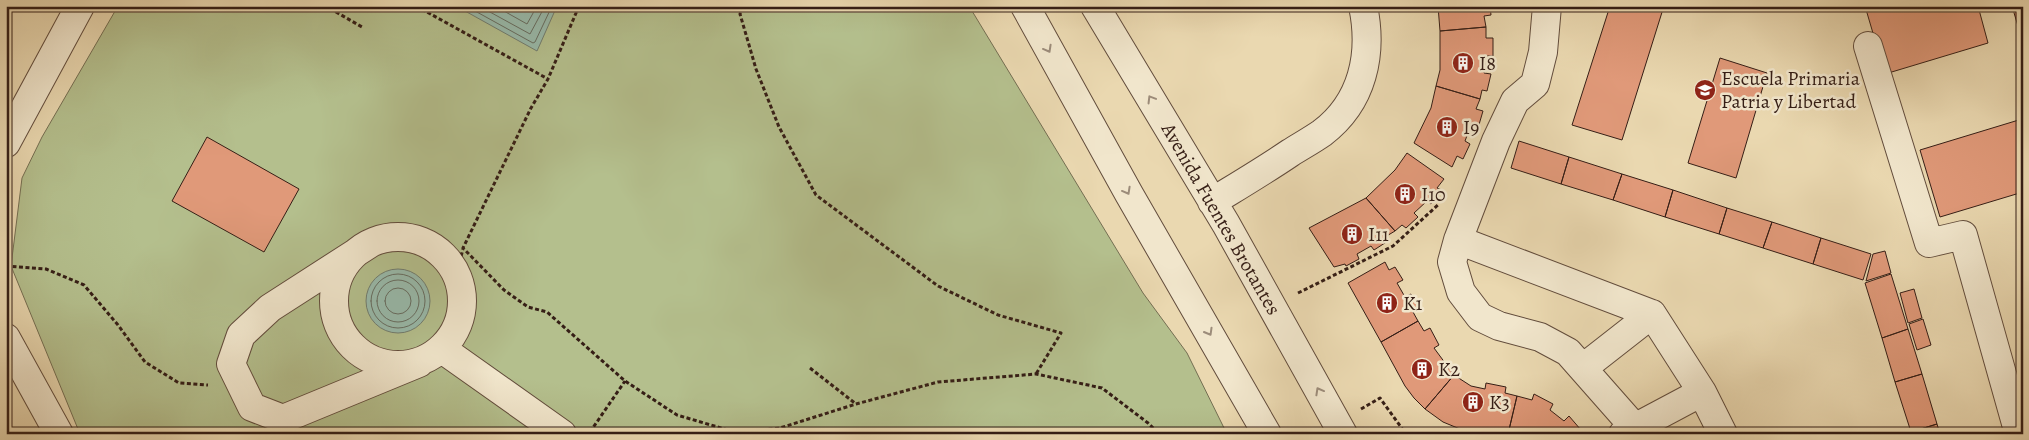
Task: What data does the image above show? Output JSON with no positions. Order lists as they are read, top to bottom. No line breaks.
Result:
{"streets":{"street":["Avenida Fuentes Brotantes"]},"places":{"building":["I8","I9","I10","I11","K1","K2","K3"],"school or university":["Escuela Primaria Patria y Libertad"]}}
